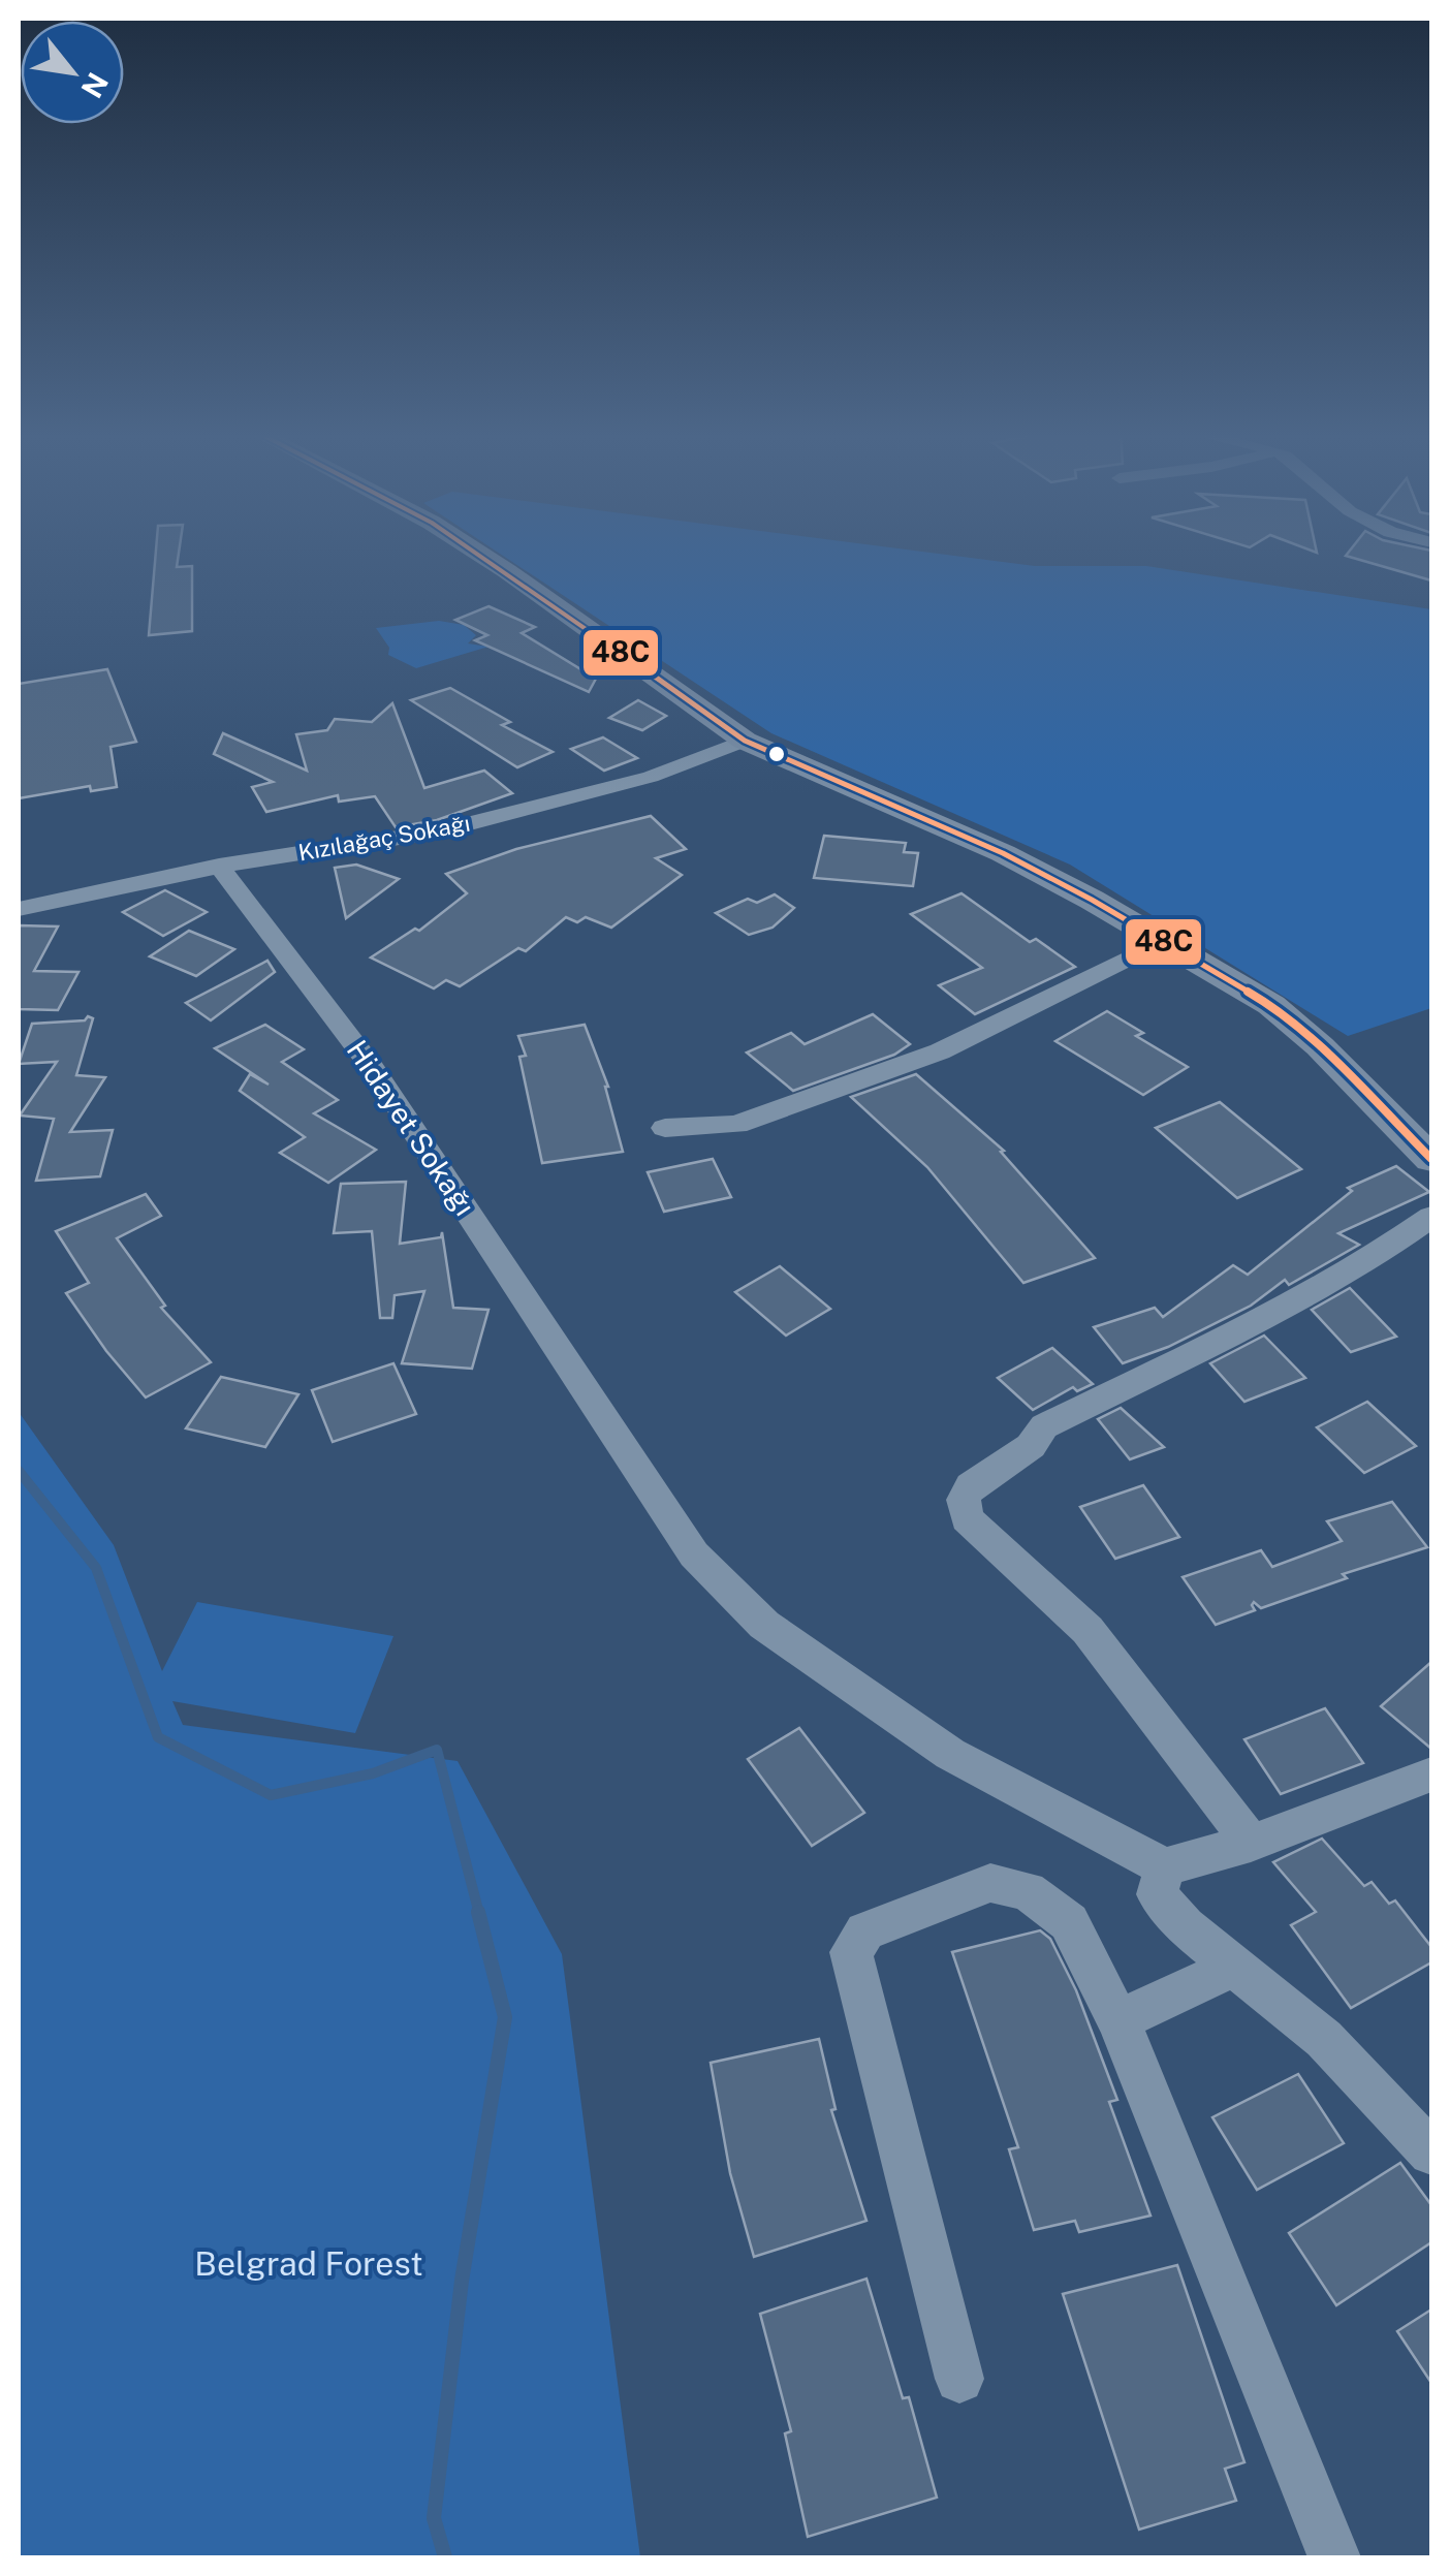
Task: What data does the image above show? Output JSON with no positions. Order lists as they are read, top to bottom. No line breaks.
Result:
{"streets":{"street":["Kızılağaç Sokağı","Hidayet Sokağı"]},"crossings":[["Kızılağaç Sokağı","Hidayet Sokağı"]],"parks":["Belgrad Forest"],"lines":["transit line 48C"],"north":"bottom right"}
